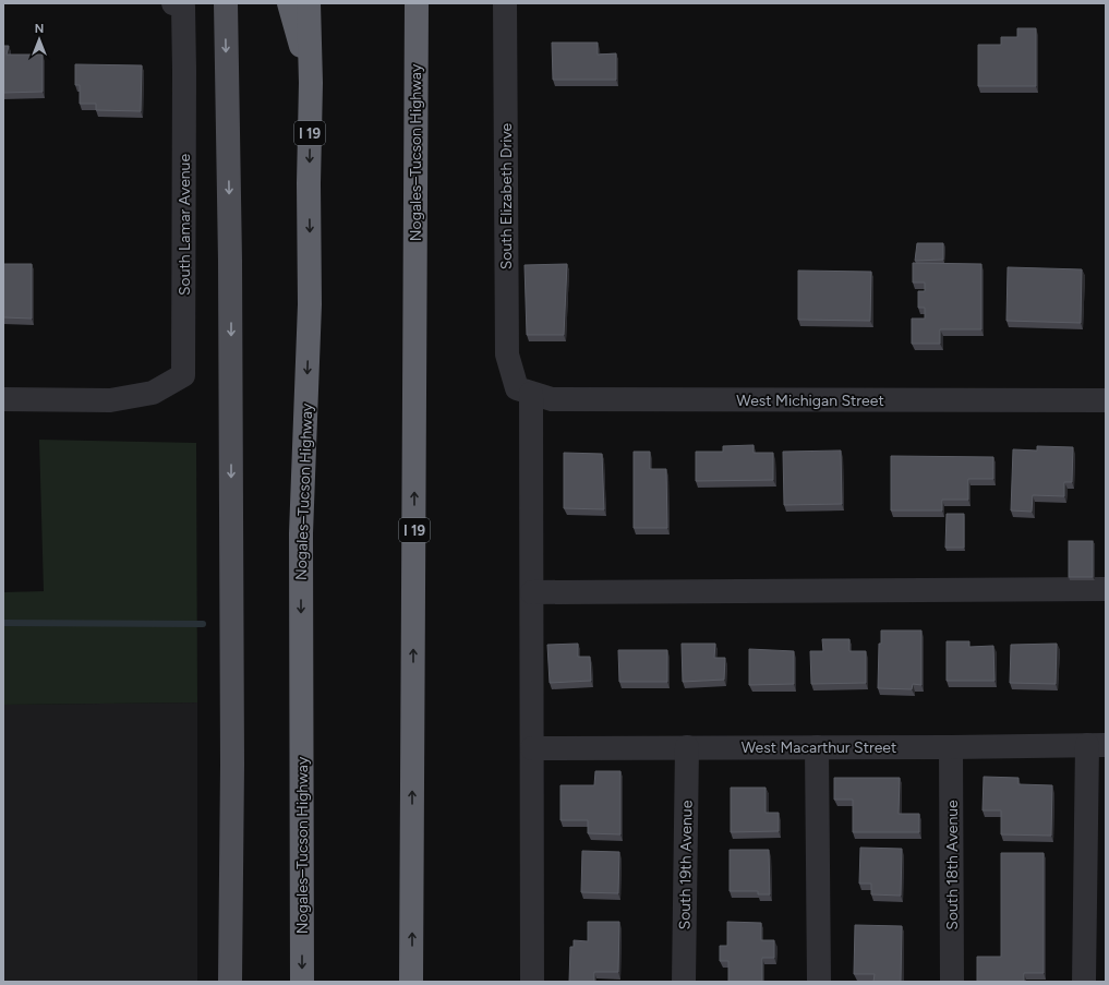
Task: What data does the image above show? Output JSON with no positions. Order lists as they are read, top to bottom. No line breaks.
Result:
{"streets":{"highway":["I 19","Nogales–Tucson Highway"],"street":["South Elizabeth Drive","South Lamar Avenue","West Michigan Street","West Macarthur Street","South 19th Avenue","South 18th Avenue"]},"crossings":[["South Elizabeth Drive","West Michigan Street"],["South Elizabeth Drive","West Macarthur Street"],["West Macarthur Street","South 19th Avenue"],["West Macarthur Street","South 18th Avenue"]],"north":"top"}
